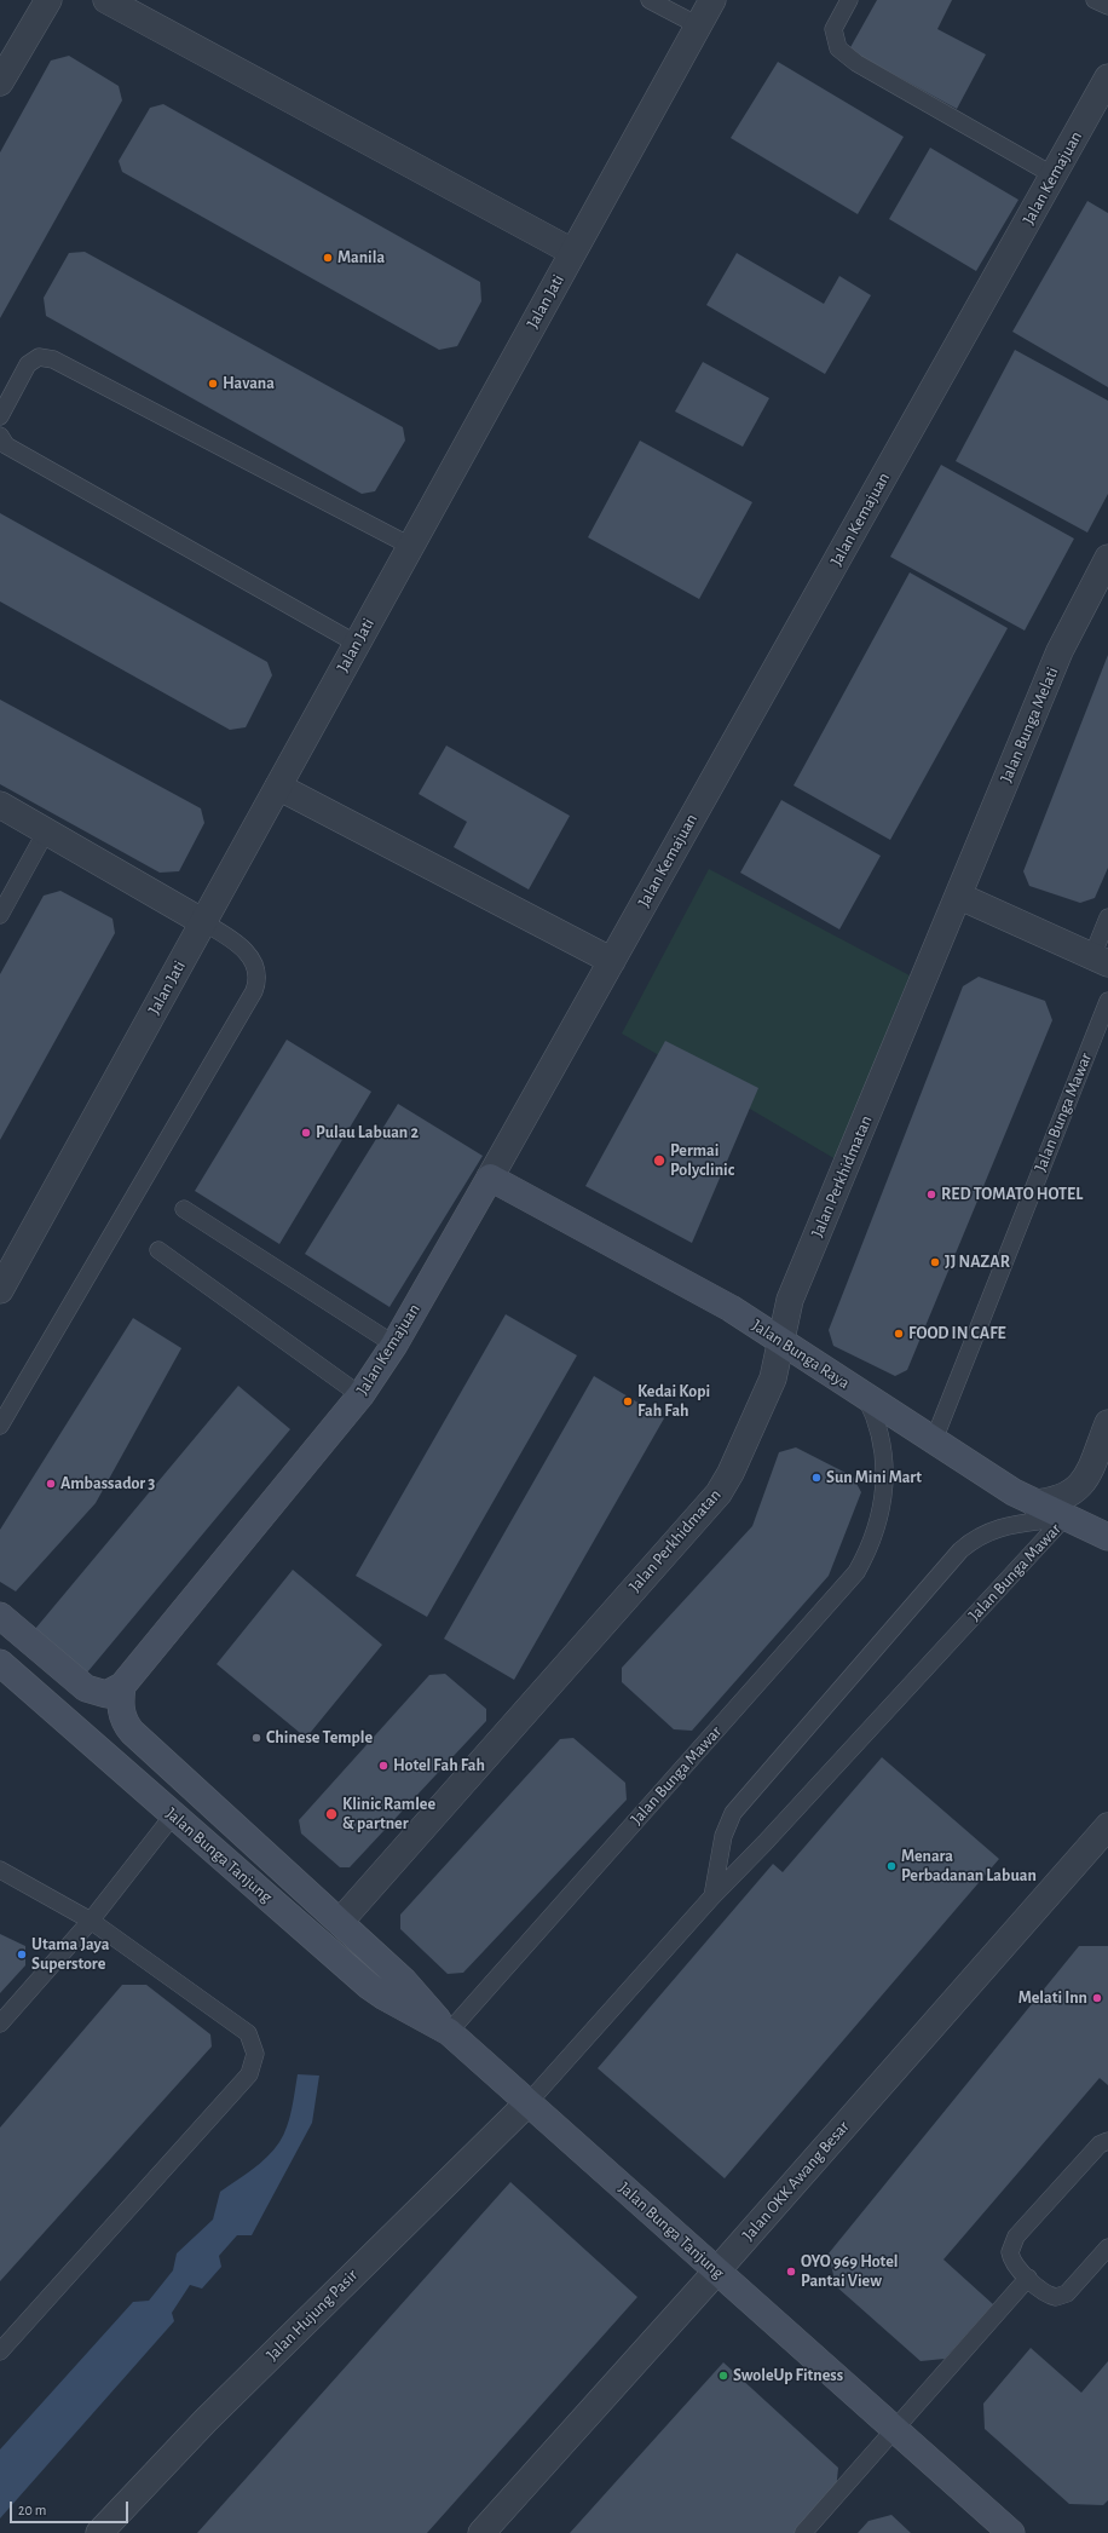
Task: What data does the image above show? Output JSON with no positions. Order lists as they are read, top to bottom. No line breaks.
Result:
{"streets":{"main road":["Jalan Kemajuan","Jalan Bunga Raya","Jalan Bunga Tanjung"],"street":["Jalan Jati","Jalan Bunga Melati","Jalan Perkhidmatan","Jalan OKK Awang Besar","Jalan Hujung Pasir"],"lane":["Jalan Bunga Mawar"]},"crossings":[["Jalan Kemajuan","Jalan Bunga Raya"],["Jalan Kemajuan","Jalan Bunga Tanjung"],["Jalan Bunga Melati","Jalan Perkhidmatan"],["Jalan Bunga Mawar","Jalan Bunga Raya"],["Jalan Bunga Mawar","Jalan Bunga Tanjung"],["Jalan Bunga Mawar","Jalan Hujung Pasir"],["Jalan Perkhidmatan","Jalan Bunga Raya"],["Jalan Perkhidmatan","Jalan Bunga Tanjung"],["Jalan Bunga Tanjung","Jalan OKK Awang Besar"],["Jalan Bunga Tanjung","Jalan Hujung Pasir"]],"places":["Manila","Havana","Pulau Labuan 2","Permai Polyclinic","RED TOMATO HOTEL","JJ NAZAR","FOOD IN CAFE","Kedai Kopi Fah Fah","Sun Mini Mart","Ambassador 3","Chinese Temple","Hotel Fah Fah","Klinic Ramlee & partner","Menara Perbadanan Labuan","Utama Jaya Superstore","Melati Inn","OYO 969 Hotel Pantai View","SwoleUp Fitness"],"scale_bar":"20 m"}
